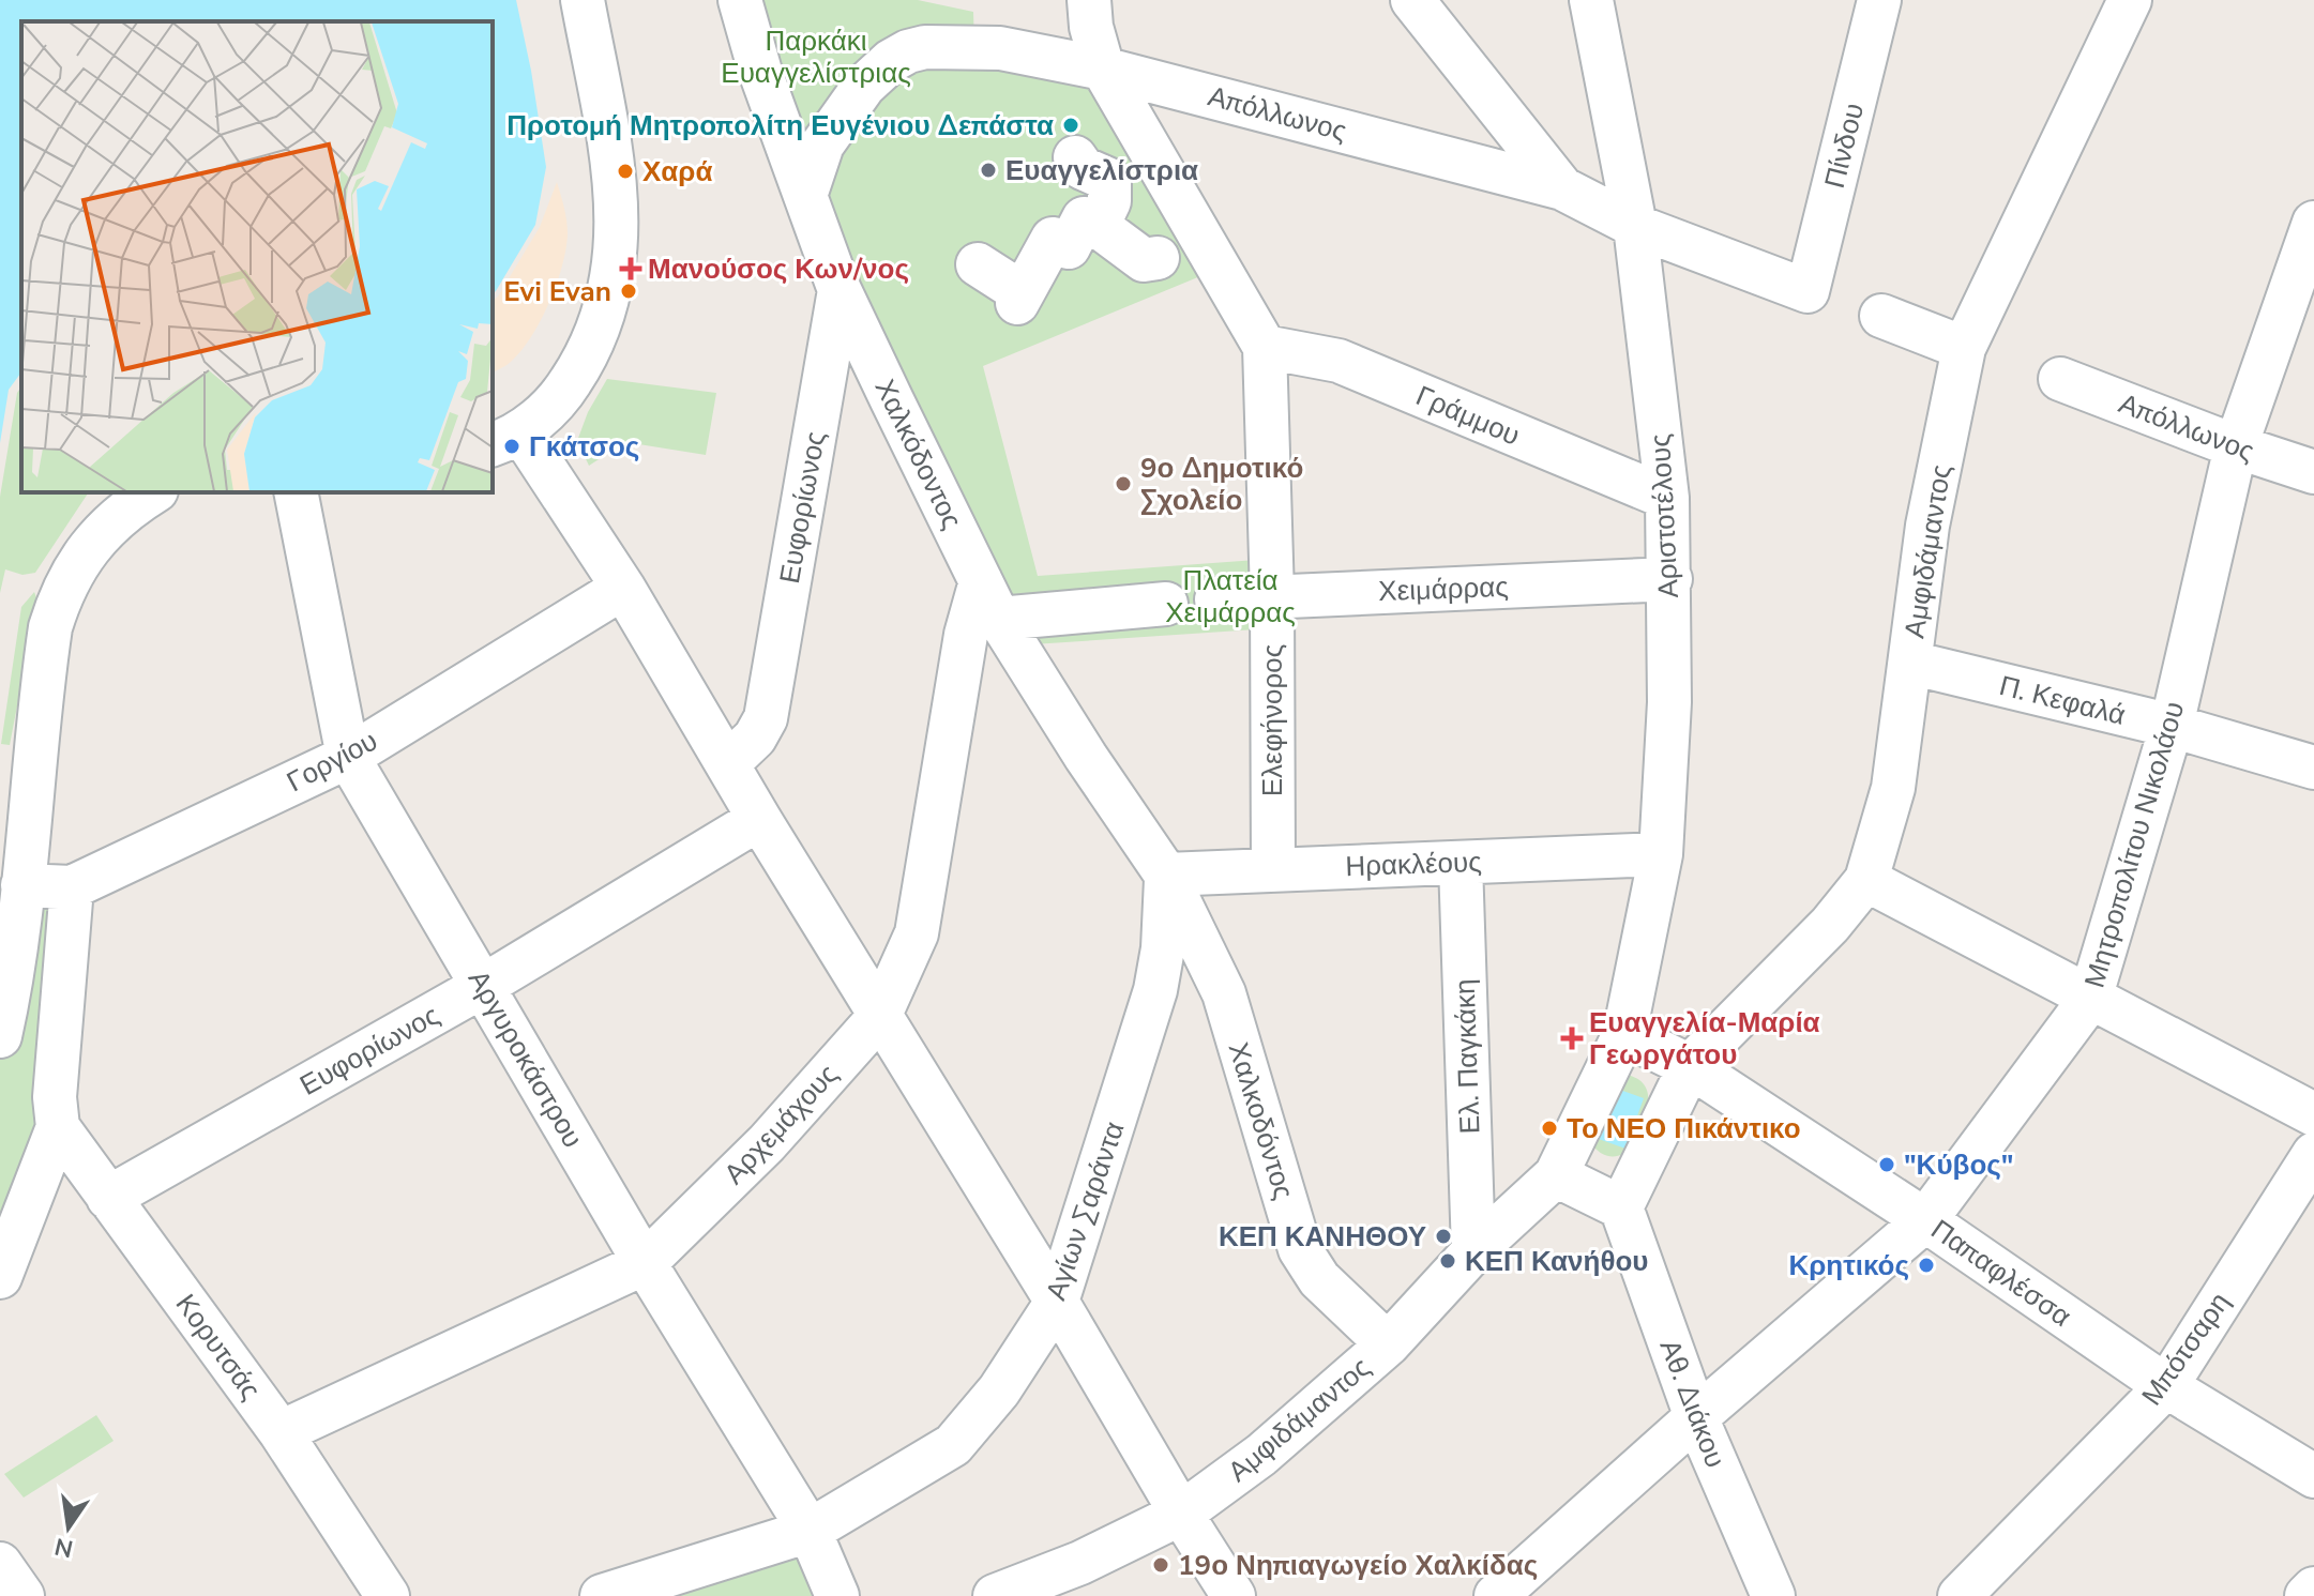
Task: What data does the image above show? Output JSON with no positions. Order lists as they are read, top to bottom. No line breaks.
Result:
{"streets":{"street":["Απόλλωνος","Πίνδου","Γράμμου","Χαλκόδοντος","Ευφορίωνος","Αριστοτέλους","Αμφιδάμαντος","Χειμάρρας","Π. Κεφαλά","Ελεφήνορος","Γοργίου","Μητροπολίτου Νικολάου","Ηρακλέους","Ελ. Παγκάκη","Αργυροκάστρου","Χαλκοδόντος","Αρχεμάχους","Αγίων Σαράντα","Παπαφλέσσα","Κορυτσάς","Μπότσαρη","Αθ. Διάκου"]},"crossings":[["Απόλλωνος","Πίνδου"],["Απόλλωνος","Χαλκόδοντος"],["Απόλλωνος","Αριστοτέλους"],["Απόλλωνος","Ελεφήνορος"],["Απόλλωνος","Μητροπολίτου Νικολάου"],["Γράμμου","Αριστοτέλους"],["Γράμμου","Ελεφήνορος"],["Χαλκόδοντος","Ευφορίωνος"],["Χαλκόδοντος","Χειμάρρας"],["Χαλκόδοντος","Ηρακλέους"],["Χαλκόδοντος","Χαλκοδόντος"],["Χαλκόδοντος","Αρχεμάχους"],["Χαλκόδοντος","Αγίων Σαράντα"],["Ευφορίωνος","Αργυροκάστρου"],["Ευφορίωνος","Κορυτσάς"],["Αριστοτέλους","Αμφιδάμαντος"],["Αριστοτέλους","Χειμάρρας"],["Αριστοτέλους","Ηρακλέους"],["Αριστοτέλους","Παπαφλέσσα"],["Αμφιδάμαντος","Π. Κεφαλά"],["Αμφιδάμαντος","Ελ. Παγκάκη"],["Αμφιδάμαντος","Χαλκοδόντος"],["Αμφιδάμαντος","Παπαφλέσσα"],["Αμφιδάμαντος","Αθ. Διάκου"],["Χειμάρρας","Ελεφήνορος"],["Π. Κεφαλά","Μητροπολίτου Νικολάου"],["Ελεφήνορος","Ηρακλέους"],["Γοργίου","Αργυροκάστρου"],["Μητροπολίτου Νικολάου","Παπαφλέσσα"],["Μητροπολίτου Νικολάου","Αθ. Διάκου"],["Ηρακλέους","Ελ. Παγκάκη"],["Ηρακλέους","Χαλκοδόντος"],["Ηρακλέους","Αγίων Σαράντα"],["Αργυροκάστρου","Αρχεμάχους"],["Αργυροκάστρου","Αγίων Σαράντα"],["Χαλκοδόντος","Αγίων Σαράντα"],["Αρχεμάχους","Κορυτσάς"],["Παπαφλέσσα","Μπότσαρη"]],"parks":["Παρκάκι Ευαγγελίστριας","Πλατεία Χειμάρρας"],"places":{"other":["Προτομή Μητροπολίτη Ευγένιου Δεπάστα","Ευαγγελίστρια","Χαρά","Evi Evan","Γκάτσος","9ο Δημοτικό Σχολείο","Το ΝΕΟ Πικάντικο","\"Κύβος\"","ΚΕΠ ΚΑΝΗΘΟΥ","ΚΕΠ Κανήθου","Κρητικός","19ο Νηπιαγωγείο Χαλκίδας"],"health":["Μανούσος Κων/νος","Ευαγγελία-Μαρία Γεωργάτου"]},"north":"bottom"}
